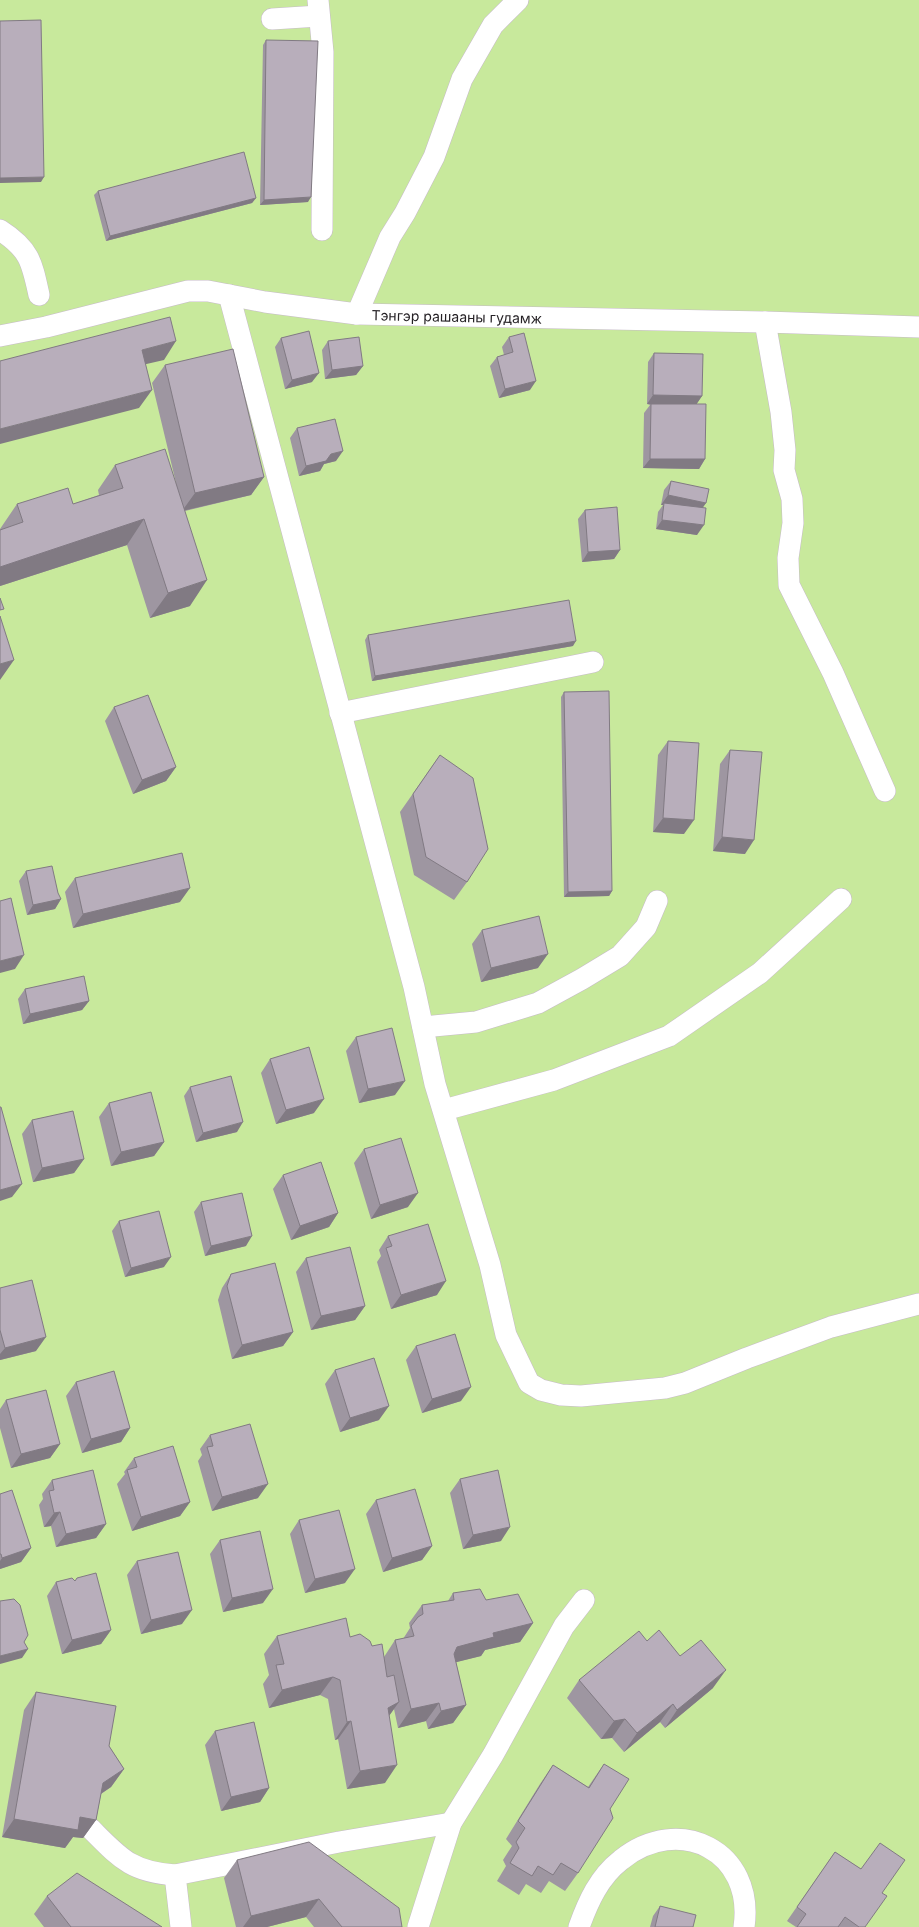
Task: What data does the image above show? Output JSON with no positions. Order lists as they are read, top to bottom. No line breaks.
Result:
{"streets":{"street":["Тэнгэр рашааны гудамж"]}}
